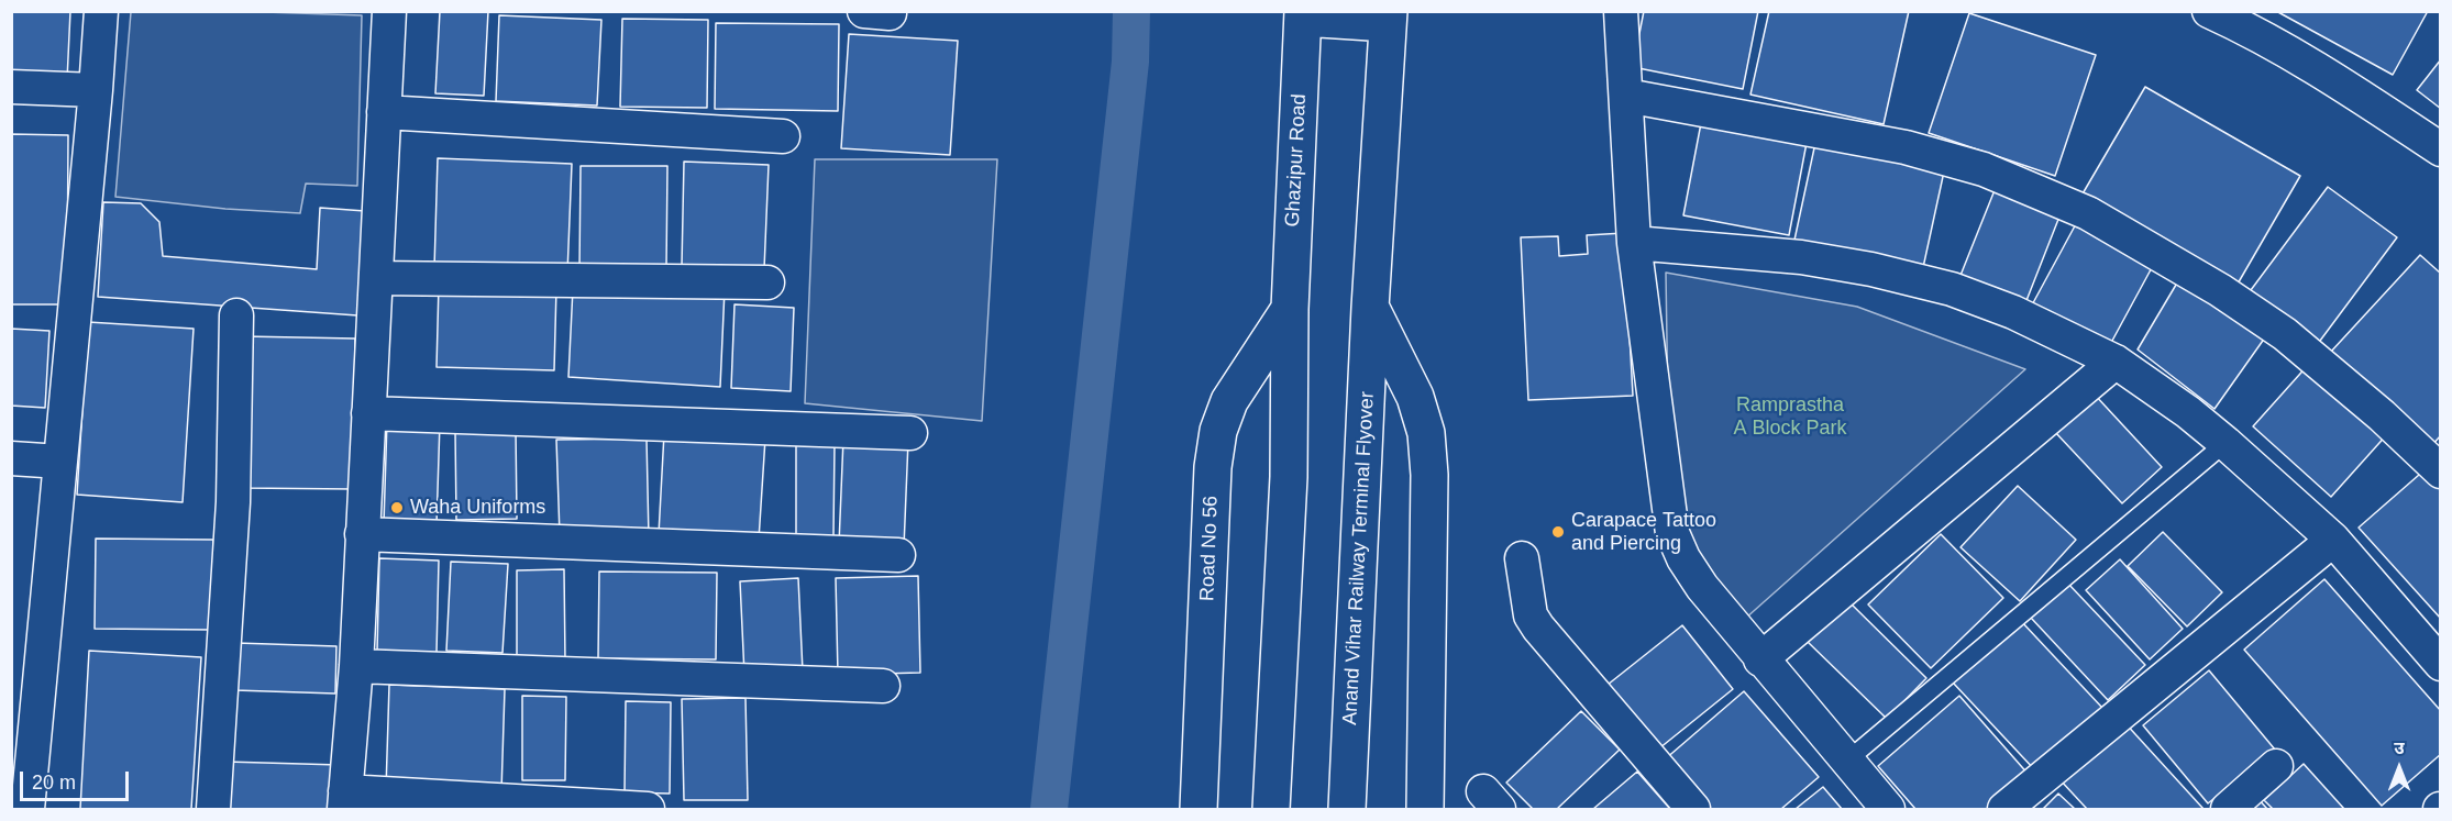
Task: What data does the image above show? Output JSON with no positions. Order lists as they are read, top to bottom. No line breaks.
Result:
{"streets":{"main road":["Ghazipur Road","Road No 56","Anand Vihar Railway Terminal Flyover"]},"crossings":[["Ghazipur Road","Road No 56"]],"parks":["Ramprastha A Block Park"],"places":["Waha Uniforms","Carapace Tattoo and Piercing"],"scale_bar":"20 m","north":"top"}
